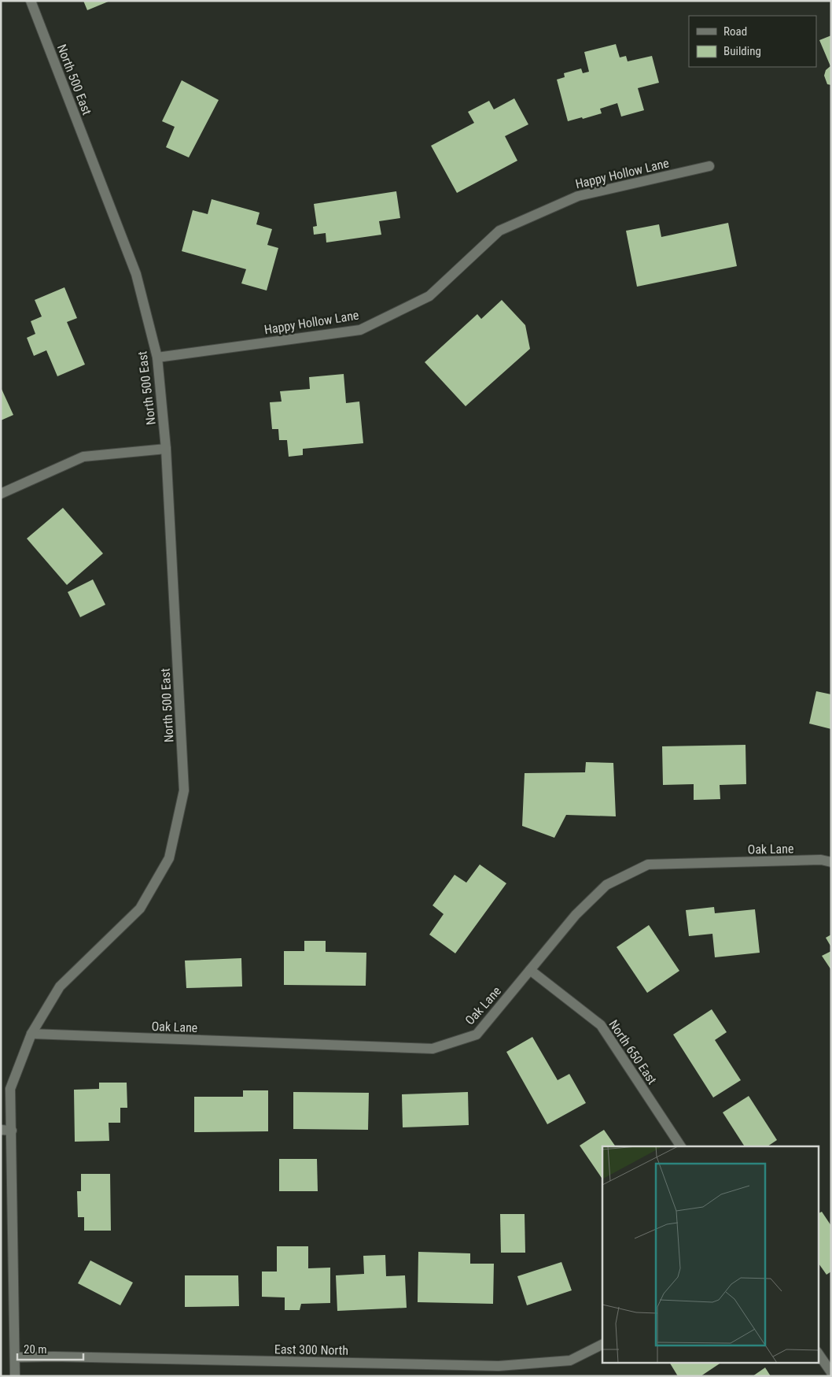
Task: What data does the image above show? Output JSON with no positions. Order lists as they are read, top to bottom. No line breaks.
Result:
{"streets":{"street":["North 500 East","Happy Hollow Lane","Oak Lane","North 650 East","East 300 North"]},"crossings":[["North 500 East","Happy Hollow Lane"],["North 500 East","Oak Lane"],["North 500 East","East 300 North"],["Oak Lane","North 650 East"]],"legend":["Road","Building"],"scale_bar":"20 m"}
